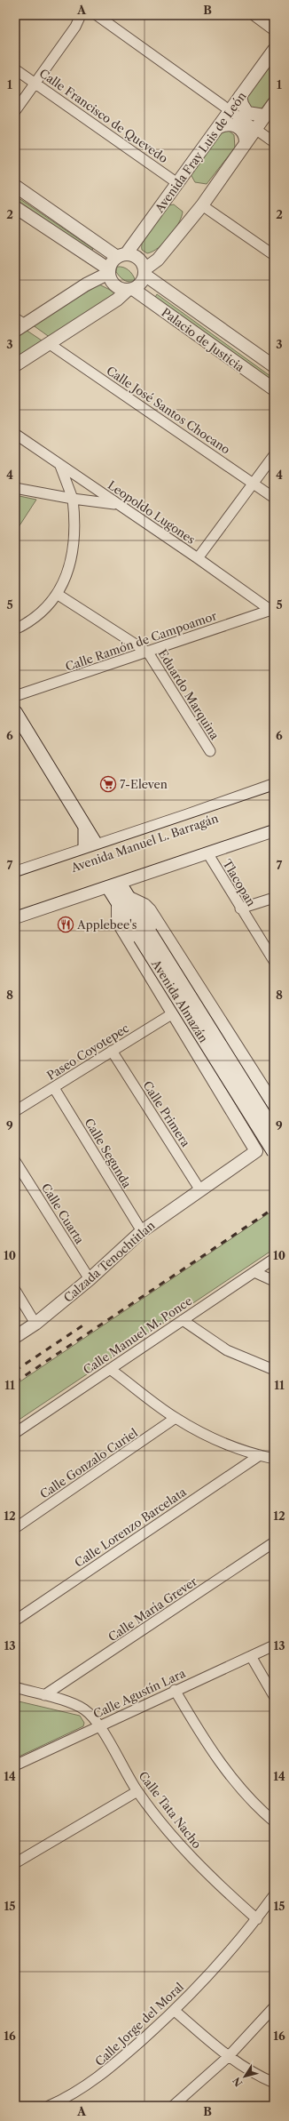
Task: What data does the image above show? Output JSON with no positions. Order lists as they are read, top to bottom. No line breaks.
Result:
{"streets":{"highway":["Avenida Manuel L. Barragán"],"main road":["Avenida Almazán"],"street":["Calle Francisco de Quevedo","Avenida Fray Luis de León","Palacio de Justicia","Calle José Santos Chocano","Leopoldo Lugones","Calle Ramón de Campoamor","Eduardo Marquina","Tlacopan","Paseo Coyotepec","Calle Primera","Calle Segunda","Calle Cuarta","Calzada Tenochtitlan","Calle Manuel M. Ponce","Calle Gonzalo Curiel","Calle Lorenzo Barcelata","Calle María Grever","Calle Agustín Lara","Calle Tata Nacho","Calle Jorge del Moral"]},"crossings":[["Calle Francisco de Quevedo","Avenida Fray Luis de León"],["Avenida Fray Luis de León","Palacio de Justicia"],["Leopoldo Lugones","Calle Ramón de Campoamor"],["Calle Ramón de Campoamor","Eduardo Marquina"],["Paseo Coyotepec","Calle Primera"],["Paseo Coyotepec","Calle Segunda"],["Calle Primera","Calzada Tenochtitlan"],["Calle Segunda","Calzada Tenochtitlan"],["Calle Cuarta","Calzada Tenochtitlan"],["Calle María Grever","Calle Tata Nacho"],["Calle Agustín Lara","Calle Tata Nacho"],["Calle Tata Nacho","Calle Jorge del Moral"]],"places":{"supermarket":["7-Eleven"],"restaurant":["Applebee's"]},"north":"bottom left","grid":{"columns":["A","B"],"rows":["1","2","3","4","5","6","7","8","9","10","11","12","13","14","15","16"]}}
